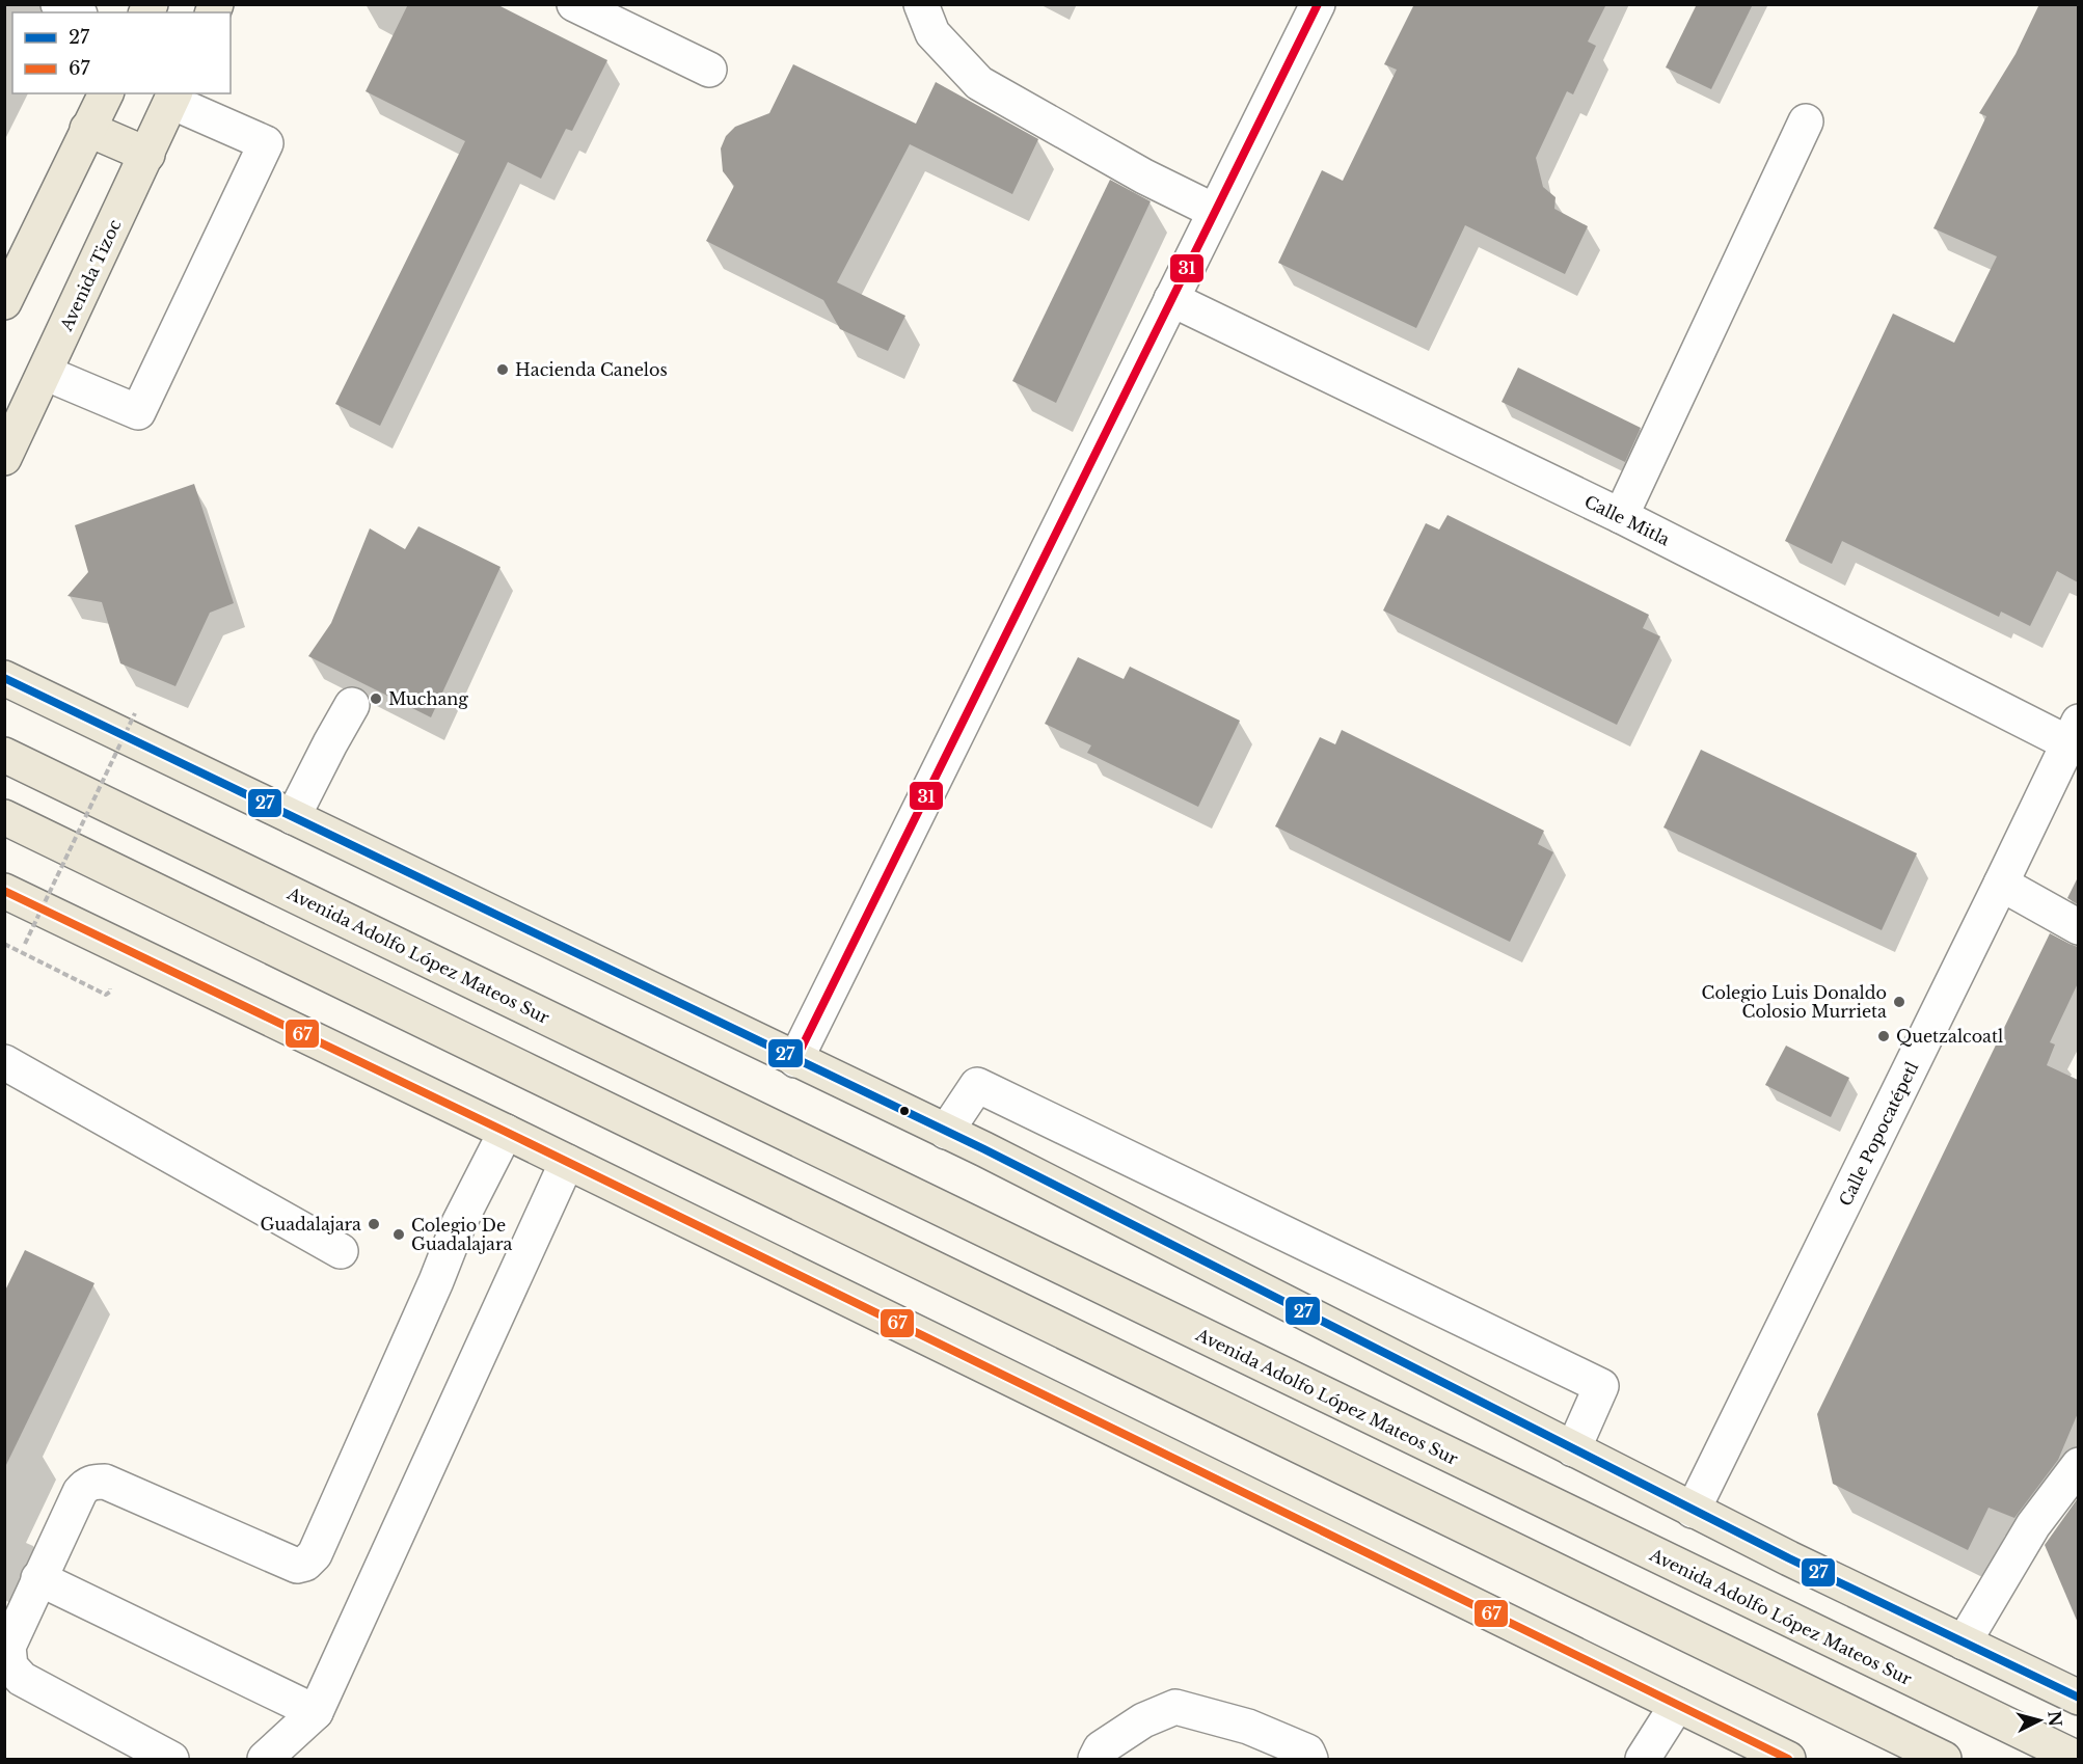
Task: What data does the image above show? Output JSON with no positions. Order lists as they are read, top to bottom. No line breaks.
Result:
{"streets":{"main road":["Avenida Tizoc","Avenida Adolfo López Mateos Sur"],"street":["Calle Mitla","Calle Popocatépetl"]},"crossings":[["Calle Mitla","Calle Popocatépetl"]],"places":["Hacienda Canelos","Muchang","Colegio Luis Donaldo Colosio Murrieta","Quetzalcoatl","Guadalajara","Colegio De Guadalajara"],"lines":["transit line 31","transit line 27","transit line 67"],"legend":["27","67"],"north":"right"}
